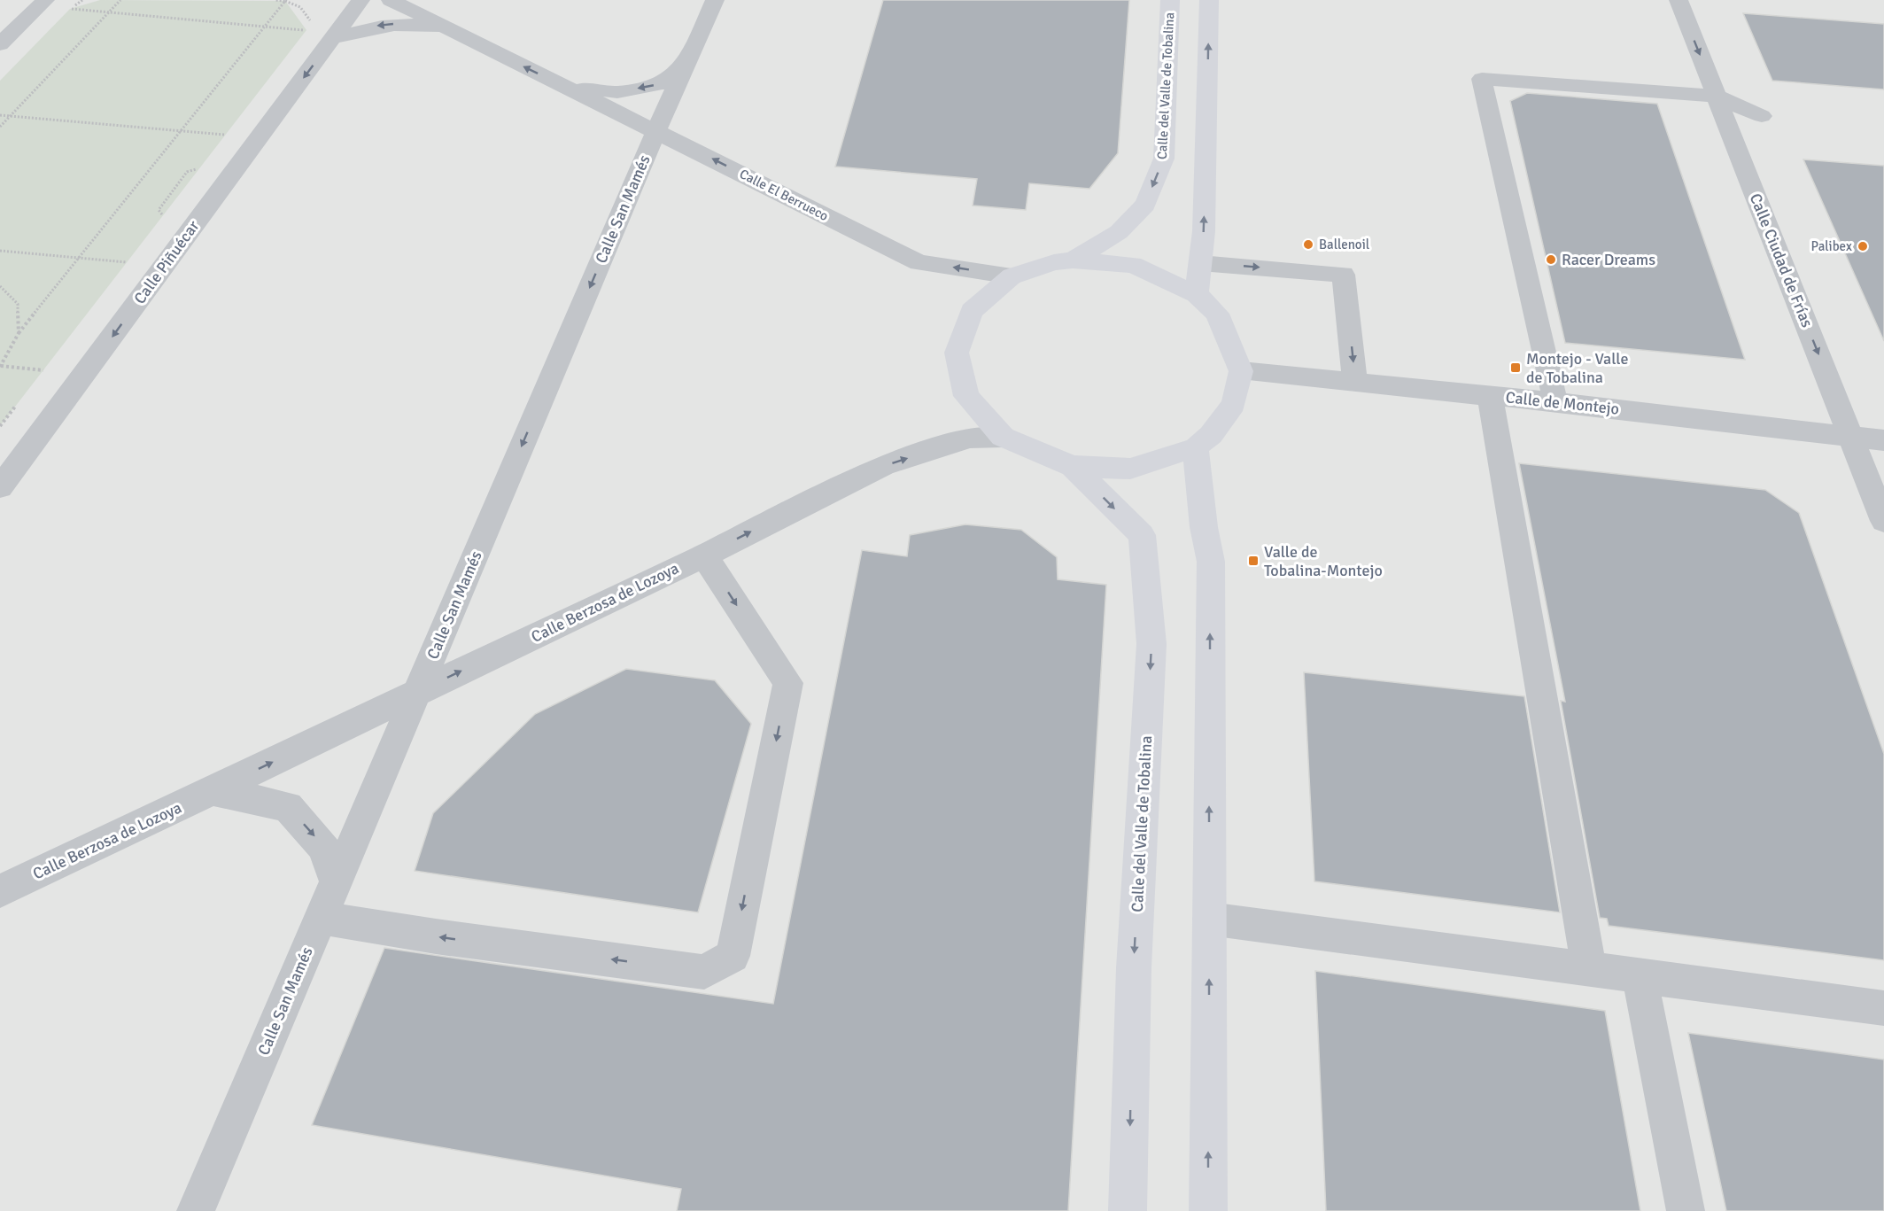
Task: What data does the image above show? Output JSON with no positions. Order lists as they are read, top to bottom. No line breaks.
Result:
{"streets":{"main road":["Calle del Valle de Tobalina"],"street":["Calle El Berrueco","Calle San Mamés","Calle Ciudad de Frías","Calle Piñuécar","Calle de Montejo","Calle Berzosa de Lozoya"]},"crossings":[["Calle El Berrueco","Calle San Mamés"],["Calle San Mamés","Calle Berzosa de Lozoya"],["Calle Ciudad de Frías","Calle de Montejo"]],"one_way":["Calle El Berrueco","Calle San Mamés","Calle Ciudad de Frías","Calle Piñuécar","Calle Berzosa de Lozoya"],"places":{"other":["Ballenoil","Palibex","Racer Dreams"],"transit":["Montejo - Valle de Tobalina","Valle de Tobalina-Montejo"]}}
